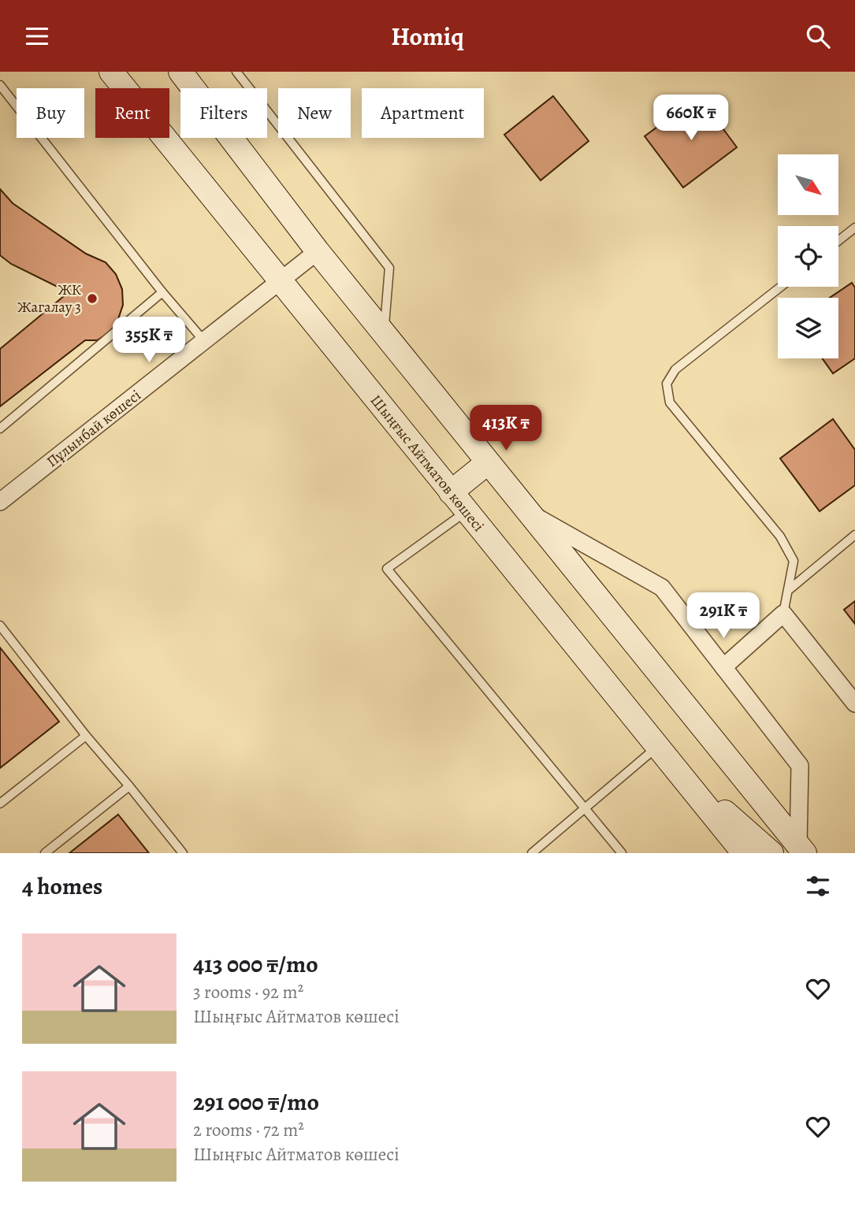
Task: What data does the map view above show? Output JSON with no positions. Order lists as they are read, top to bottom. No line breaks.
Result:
{"streets":{"main road":["Шыңғыс Айтматов көшесі"],"street":["Пұлынбай көшесі"]},"crossings":[["Пұлынбай көшесі","Шыңғыс Айтматов көшесі"]],"places":["ЖК Жагалау 3"],"north":"bottom right","page":{"header":"Homiq","chip":["Buy","Rent","Filters","New","Apartment"],"price":["660K ₸","355K ₸","413K ₸","291K ₸"],"heading":"4 homes","list":[{"name":"413 000 ₸/mo","note":"3 rooms · 92 m² · Шыңғыс Айтматов көшесі"},{"name":"291 000 ₸/mo","note":"2 rooms · 72 m² · Шыңғыс Айтматов көшесі"}]}}
